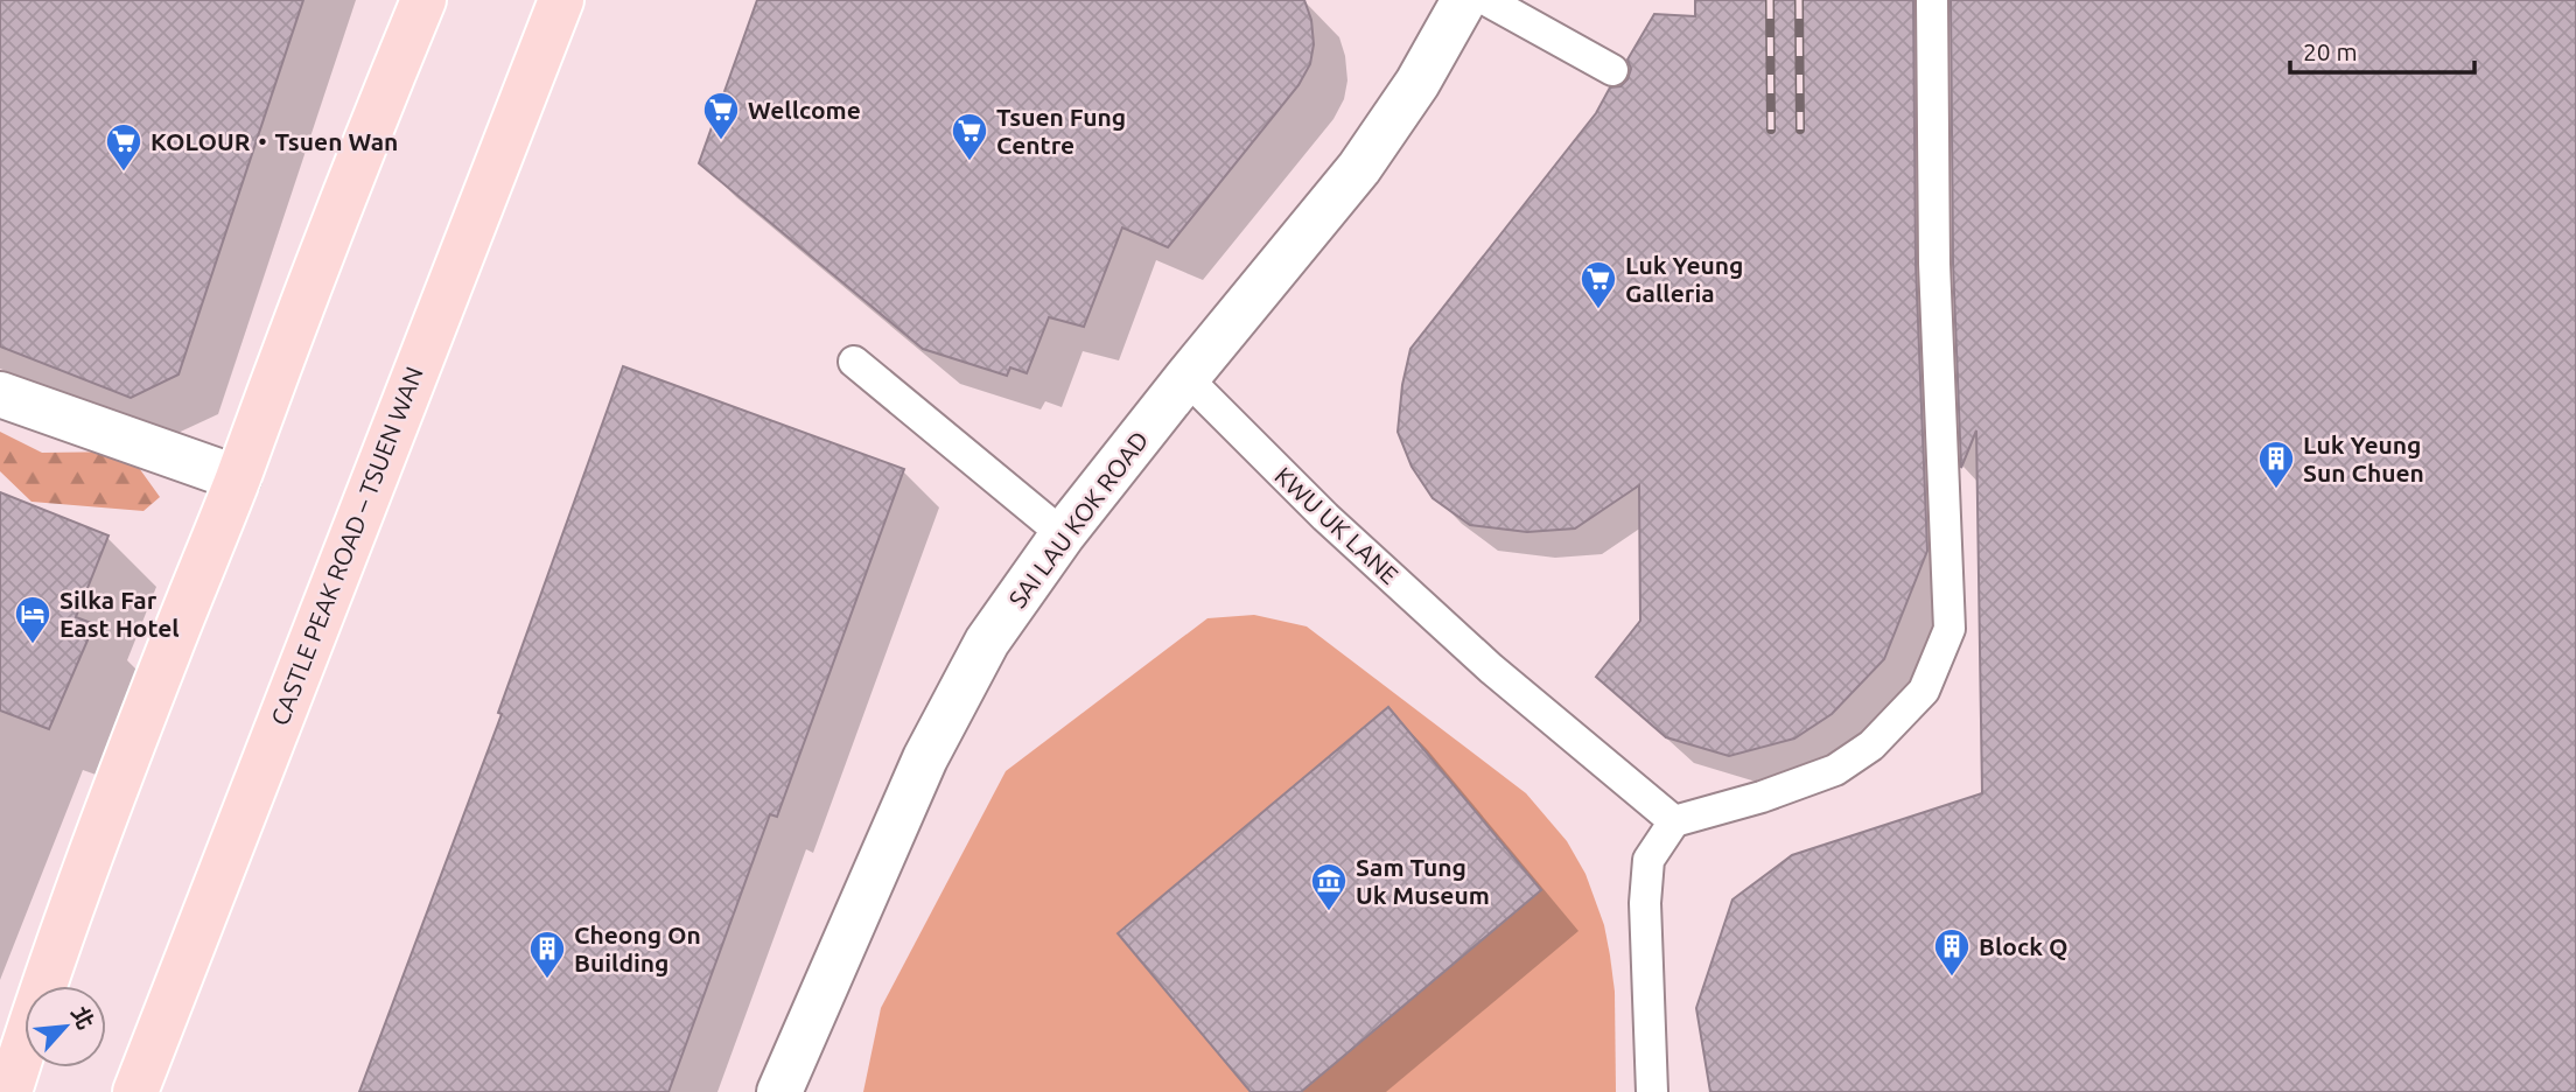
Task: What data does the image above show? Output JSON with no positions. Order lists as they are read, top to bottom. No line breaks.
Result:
{"streets":{"main road":["CASTLE PEAK ROAD – TSUEN WAN"],"street":["SAI LAU KOK ROAD"],"lane":["KWU UK LANE"]},"crossings":[["SAI LAU KOK ROAD","KWU UK LANE"]],"places":{"supermarket":["Wellcome","Tsuen Fung Centre","KOLOUR‧Tsuen Wan","Luk Yeung Galleria"],"building":["Luk Yeung Sun Chuen","Block Q","Cheong On Building"],"hotel":["Silka Far East Hotel"],"museum":["Sam Tung Uk Museum"]},"scale_bar":"20 m","north":"top right"}
